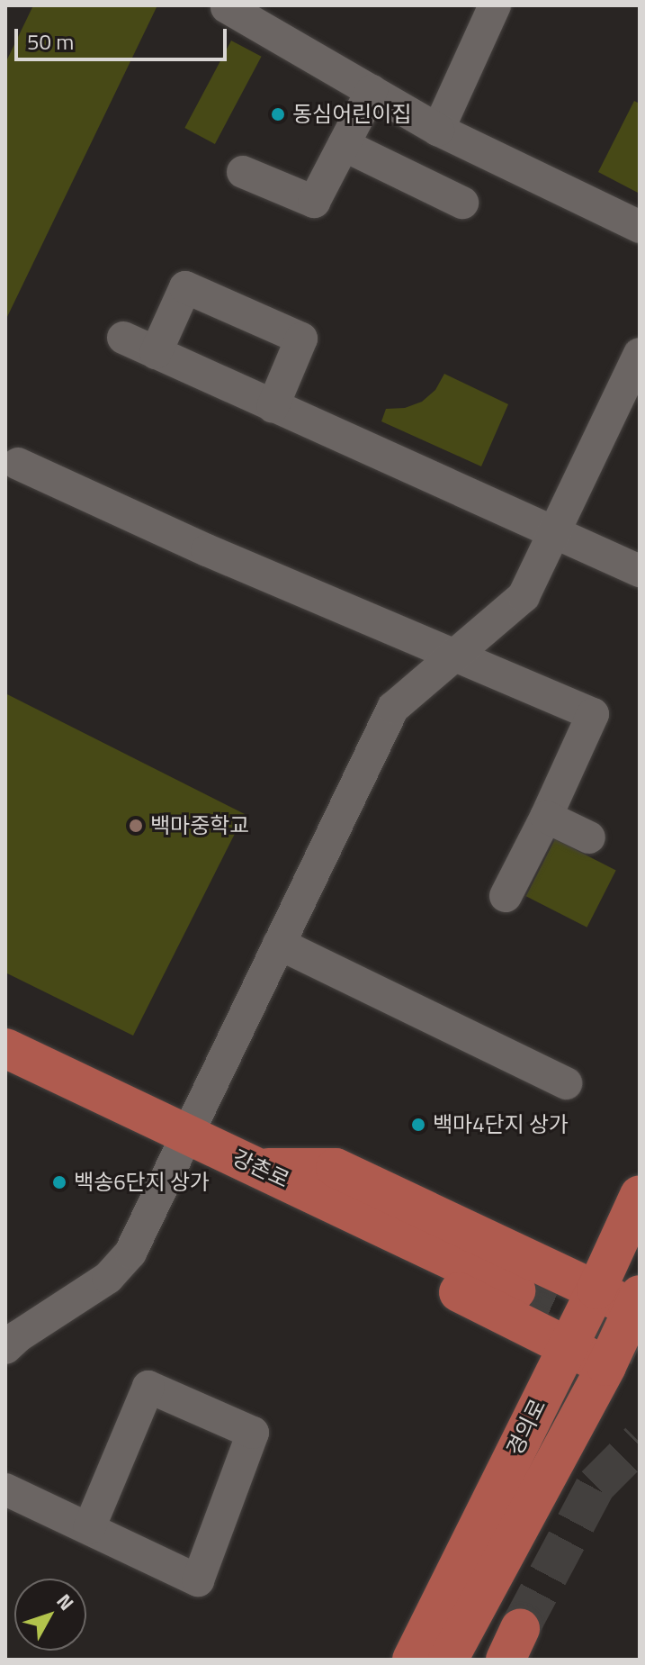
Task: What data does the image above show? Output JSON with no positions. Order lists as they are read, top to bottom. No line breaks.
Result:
{"streets":{"main road":["강촌로","경의로"]},"places":["동심어린이집","백마중학교","백마4단지 상가","백송6단지 상가"],"scale_bar":"50 m","north":"top right"}
